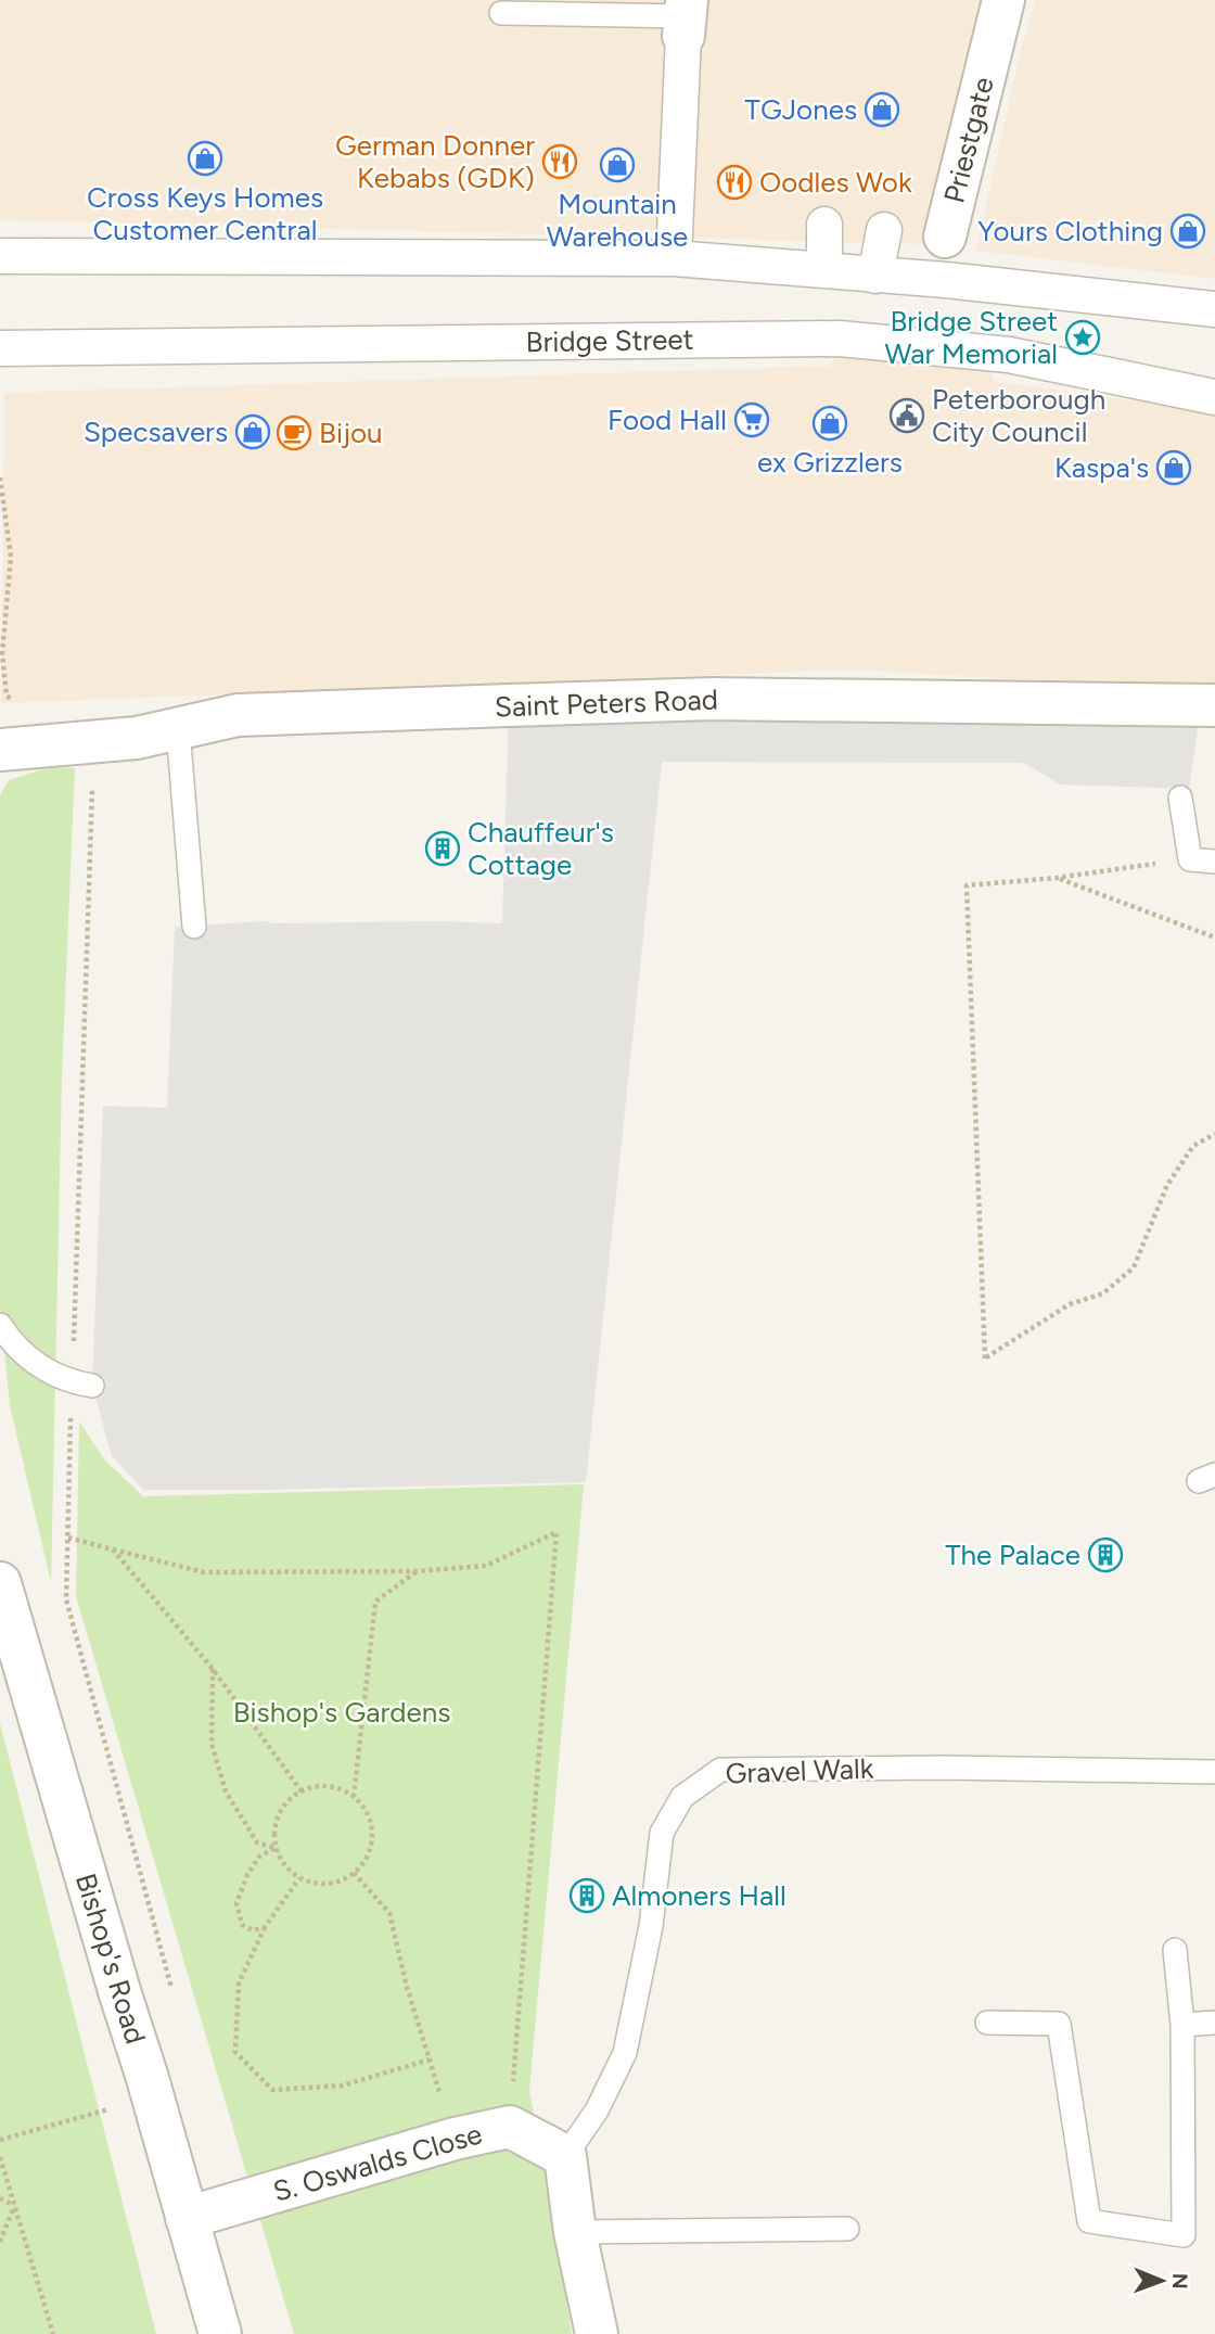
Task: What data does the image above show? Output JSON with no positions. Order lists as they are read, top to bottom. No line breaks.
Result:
{"streets":{"street":["Priestgate","Bridge Street","Saint Peters Road","Bishop's Road","S. Oswalds Close"],"lane":["Gravel Walk"]},"crossings":[["Gravel Walk","S. Oswalds Close"],["Bishop's Road","S. Oswalds Close"]],"parks":["Bishop's Gardens"],"places":{"shop":["TGJones","Cross Keys Homes Customer Central","Mountain Warehouse","Yours Clothing","ex Grizzlers","Specsavers","Kaspa's"],"restaurant":["German Donner Kebabs (GDK)","Oodles Wok"],"place":["Bridge Street War Memorial"],"public building":["Peterborough City Council"],"supermarket":["Food Hall"],"cafe":["Bijou"],"building":["Chauffeur's Cottage","The Palace","Almoners Hall"]},"north":"right"}
